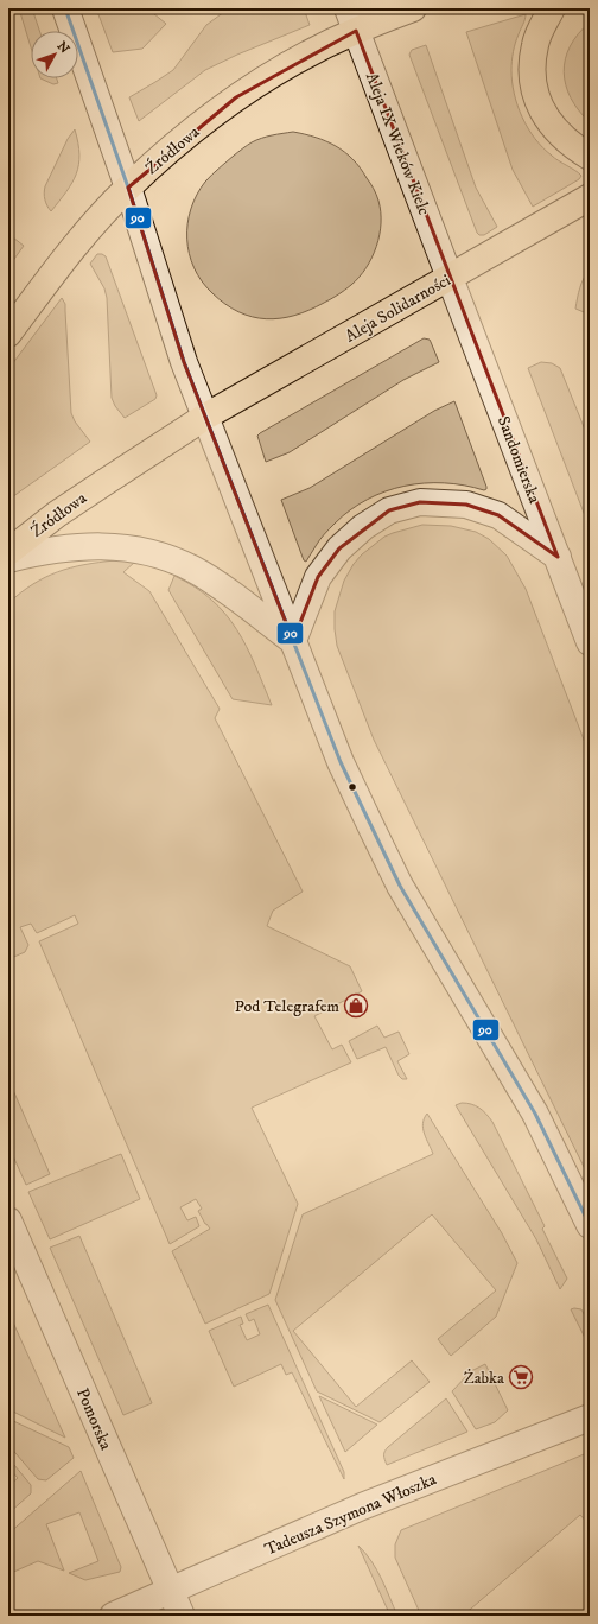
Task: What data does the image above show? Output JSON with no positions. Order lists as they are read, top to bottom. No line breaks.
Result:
{"streets":{"main road":["Źródłowa","Aleja Solidarności"],"street":["Aleja IX Wieków Kielc","Sandomierska","Pomorska","Tadeusza Szymona Włoszka"]},"crossings":[["Aleja IX Wieków Kielc","Źródłowa"],["Aleja IX Wieków Kielc","Aleja Solidarności"],["Aleja IX Wieków Kielc","Sandomierska"],["Źródłowa","Aleja Solidarności"],["Aleja Solidarności","Sandomierska"],["Pomorska","Tadeusza Szymona Włoszka"]],"places":{"shop":["Pod Telegrafem"],"supermarket":["Żabka"]},"lines":["transit line 90"],"north":"top right"}
